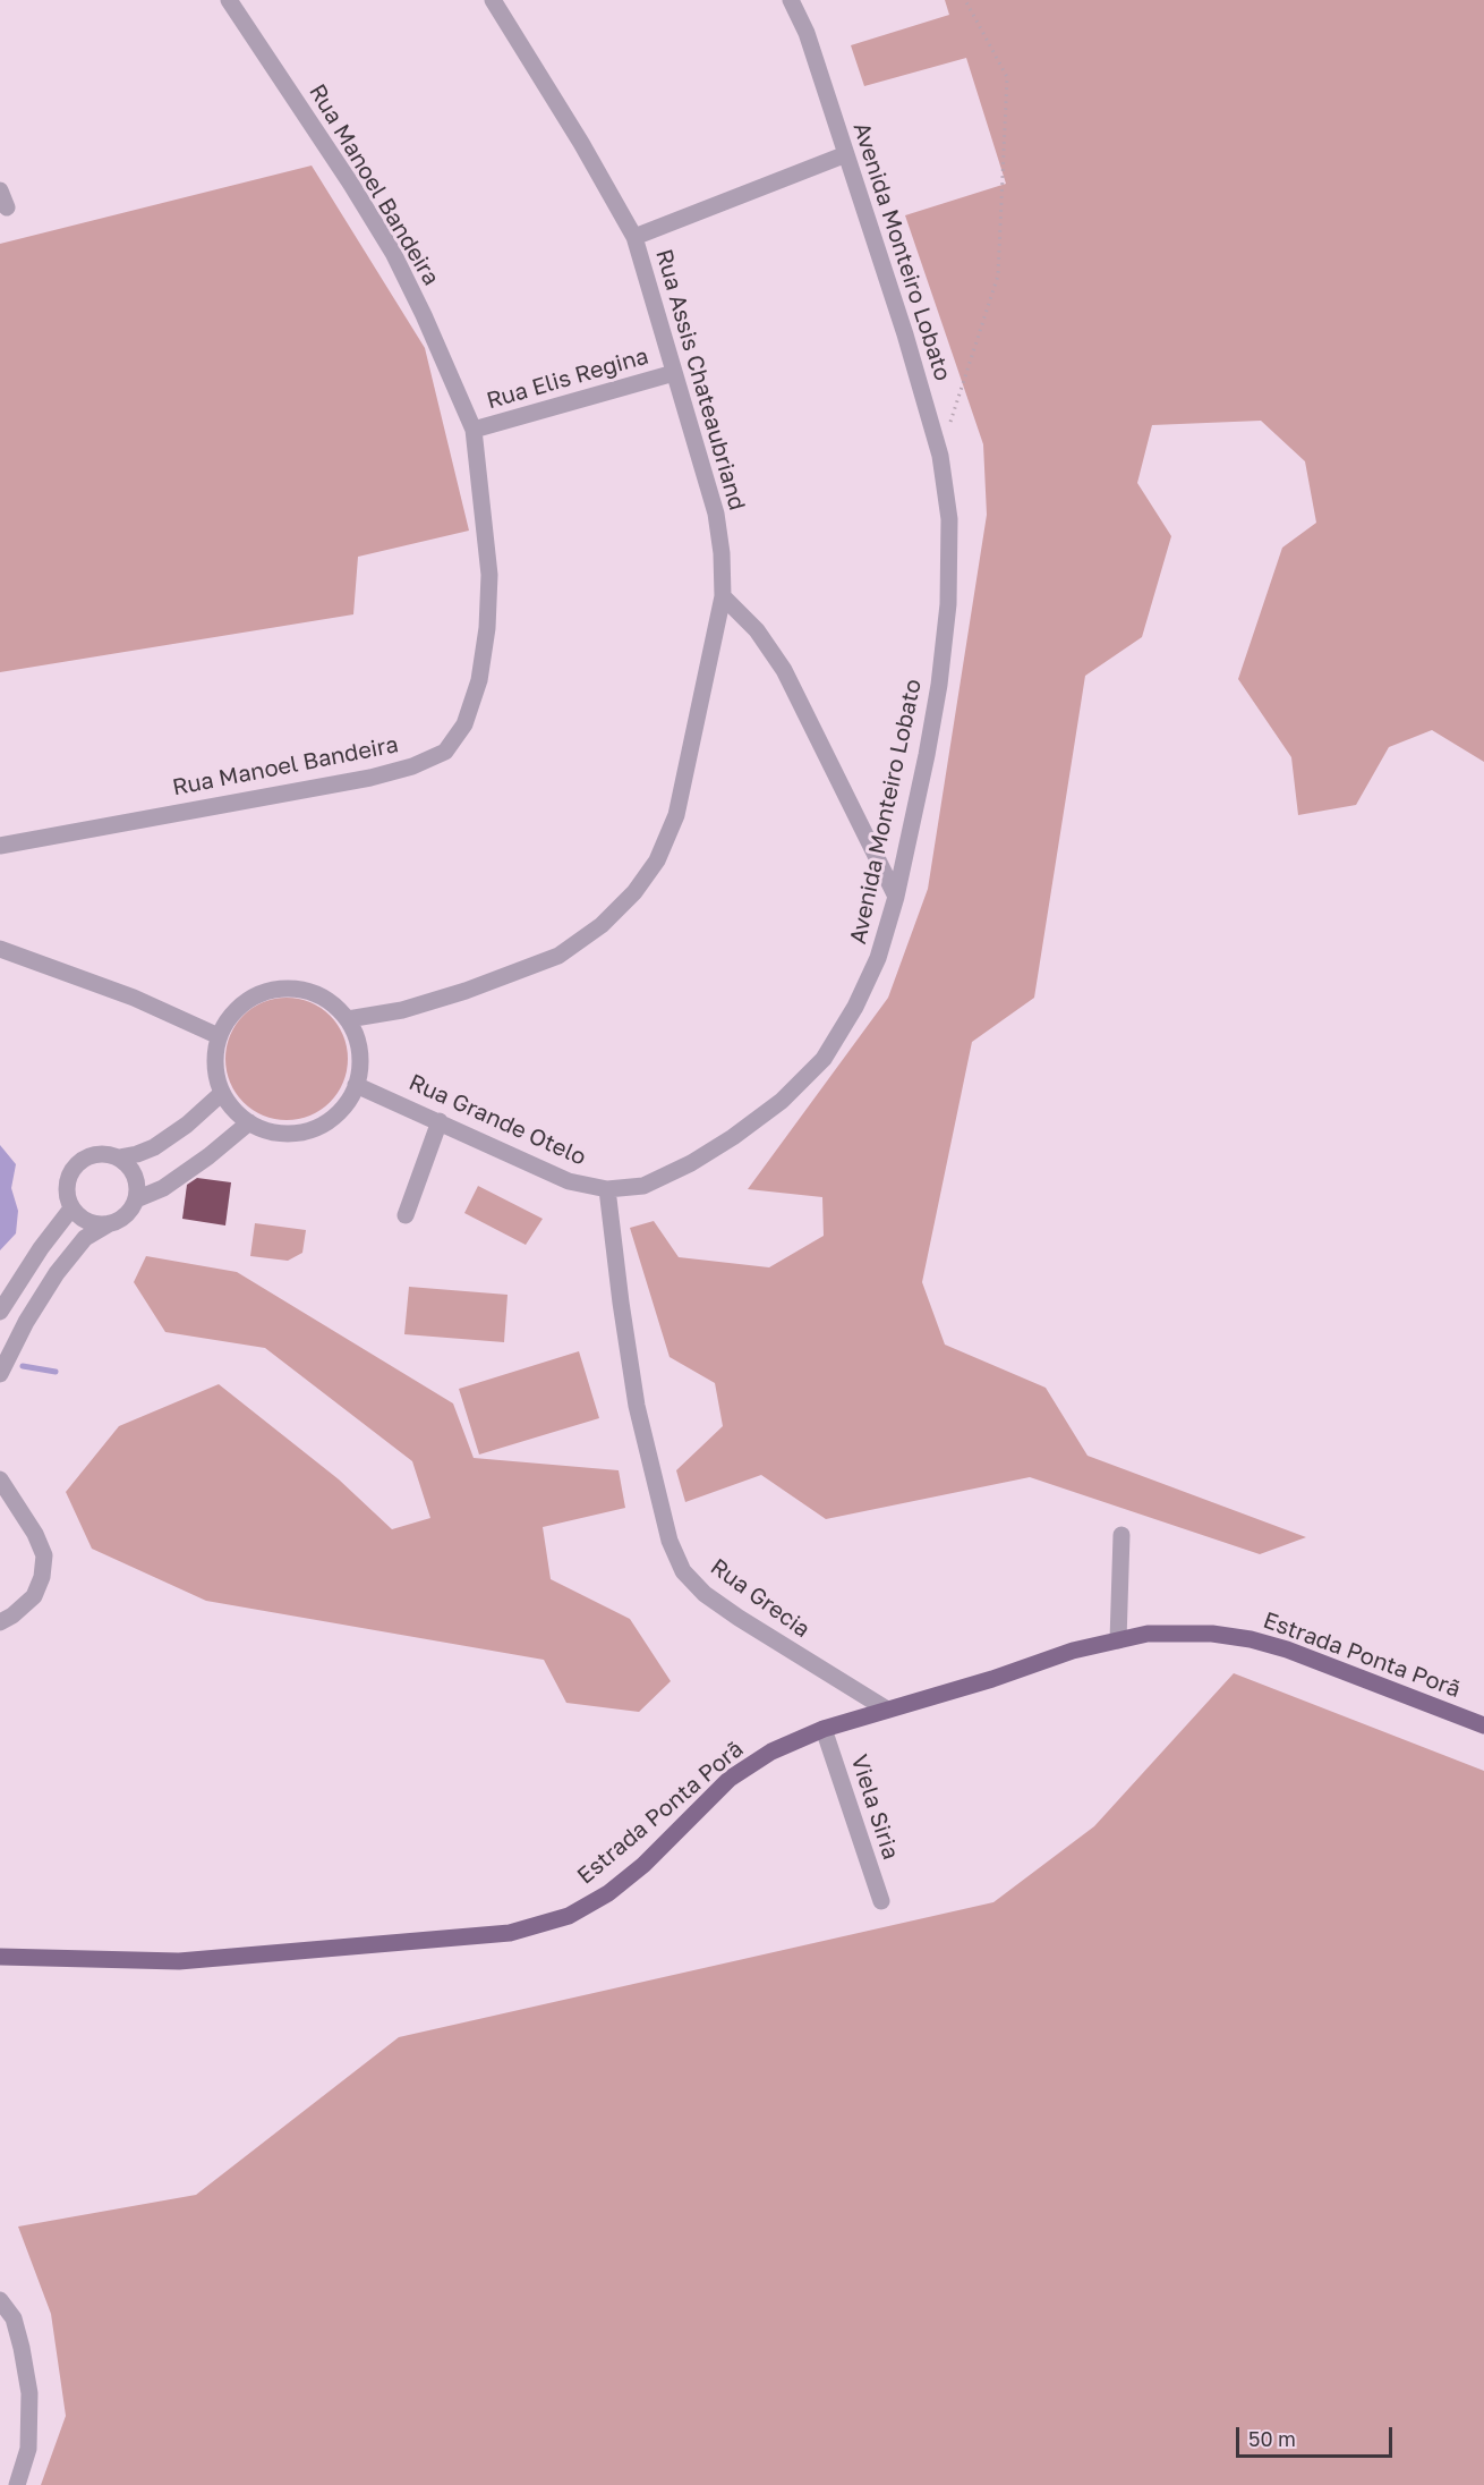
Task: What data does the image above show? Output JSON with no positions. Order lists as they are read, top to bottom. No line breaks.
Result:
{"streets":{"main road":["Estrada Ponta Porã"],"street":["Rua Manoel Bandeira","Avenida Monteiro Lobato","Rua Elis Regina","Rua Assis Chateaubriand","Rua Grande Otelo","Rua Grecia","Viela Siria"]},"crossings":[["Rua Manoel Bandeira","Rua Elis Regina"],["Avenida Monteiro Lobato","Rua Grande Otelo"],["Avenida Monteiro Lobato","Rua Grecia"],["Rua Elis Regina","Rua Assis Chateaubriand"],["Rua Assis Chateaubriand","Rua Grande Otelo"],["Rua Grande Otelo","Rua Grecia"],["Rua Grecia","Estrada Ponta Porã"],["Estrada Ponta Porã","Viela Siria"]],"scale_bar":"50 m"}
